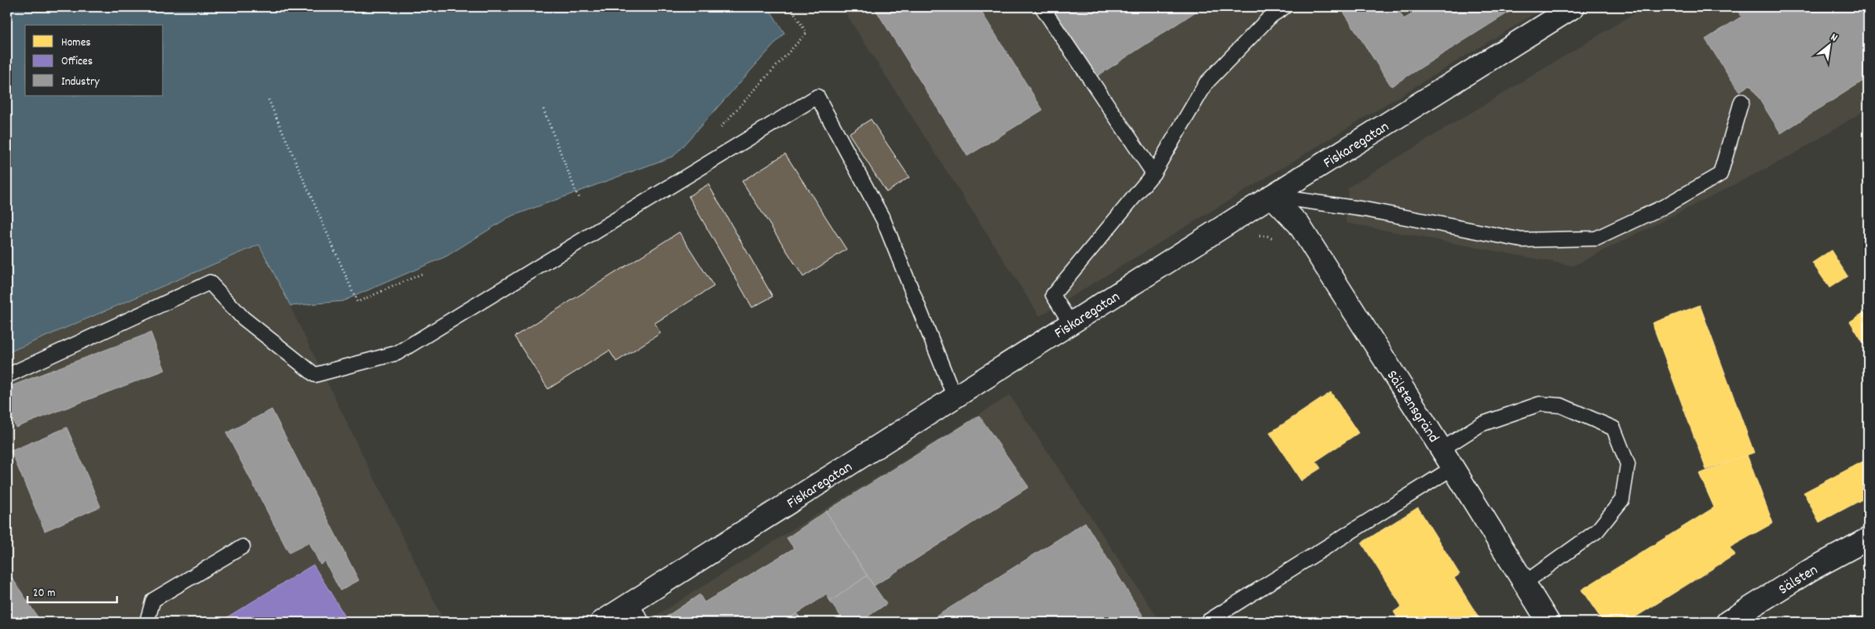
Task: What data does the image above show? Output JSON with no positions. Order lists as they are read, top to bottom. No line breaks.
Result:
{"streets":{"street":["Fiskaregatan","Sälstensgränd","Sälsten"]},"crossings":[["Fiskaregatan","Sälstensgränd"]],"legend":["Homes","Offices","Industry"],"scale_bar":"20 m","north":"top right"}
